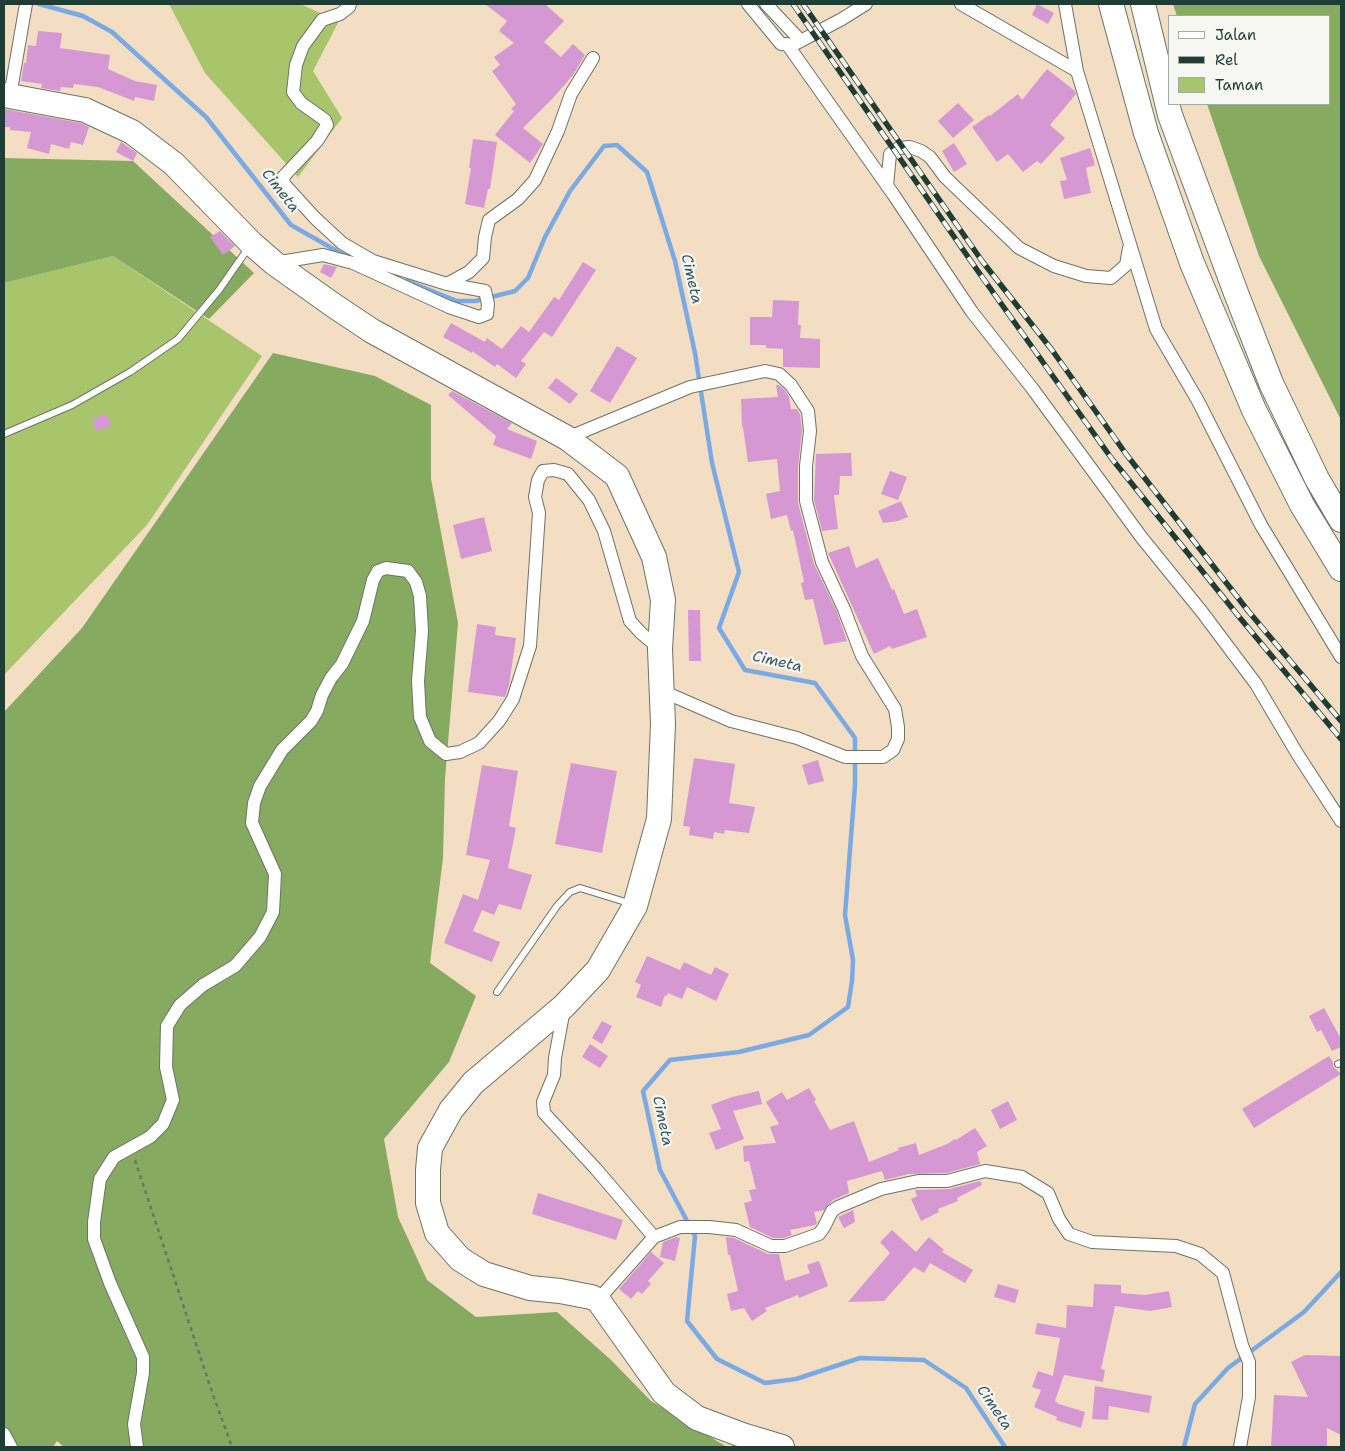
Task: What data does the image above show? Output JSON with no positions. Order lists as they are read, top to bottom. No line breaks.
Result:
{"water":["Cimeta"],"legend":["Jalan","Rel","Taman"]}
